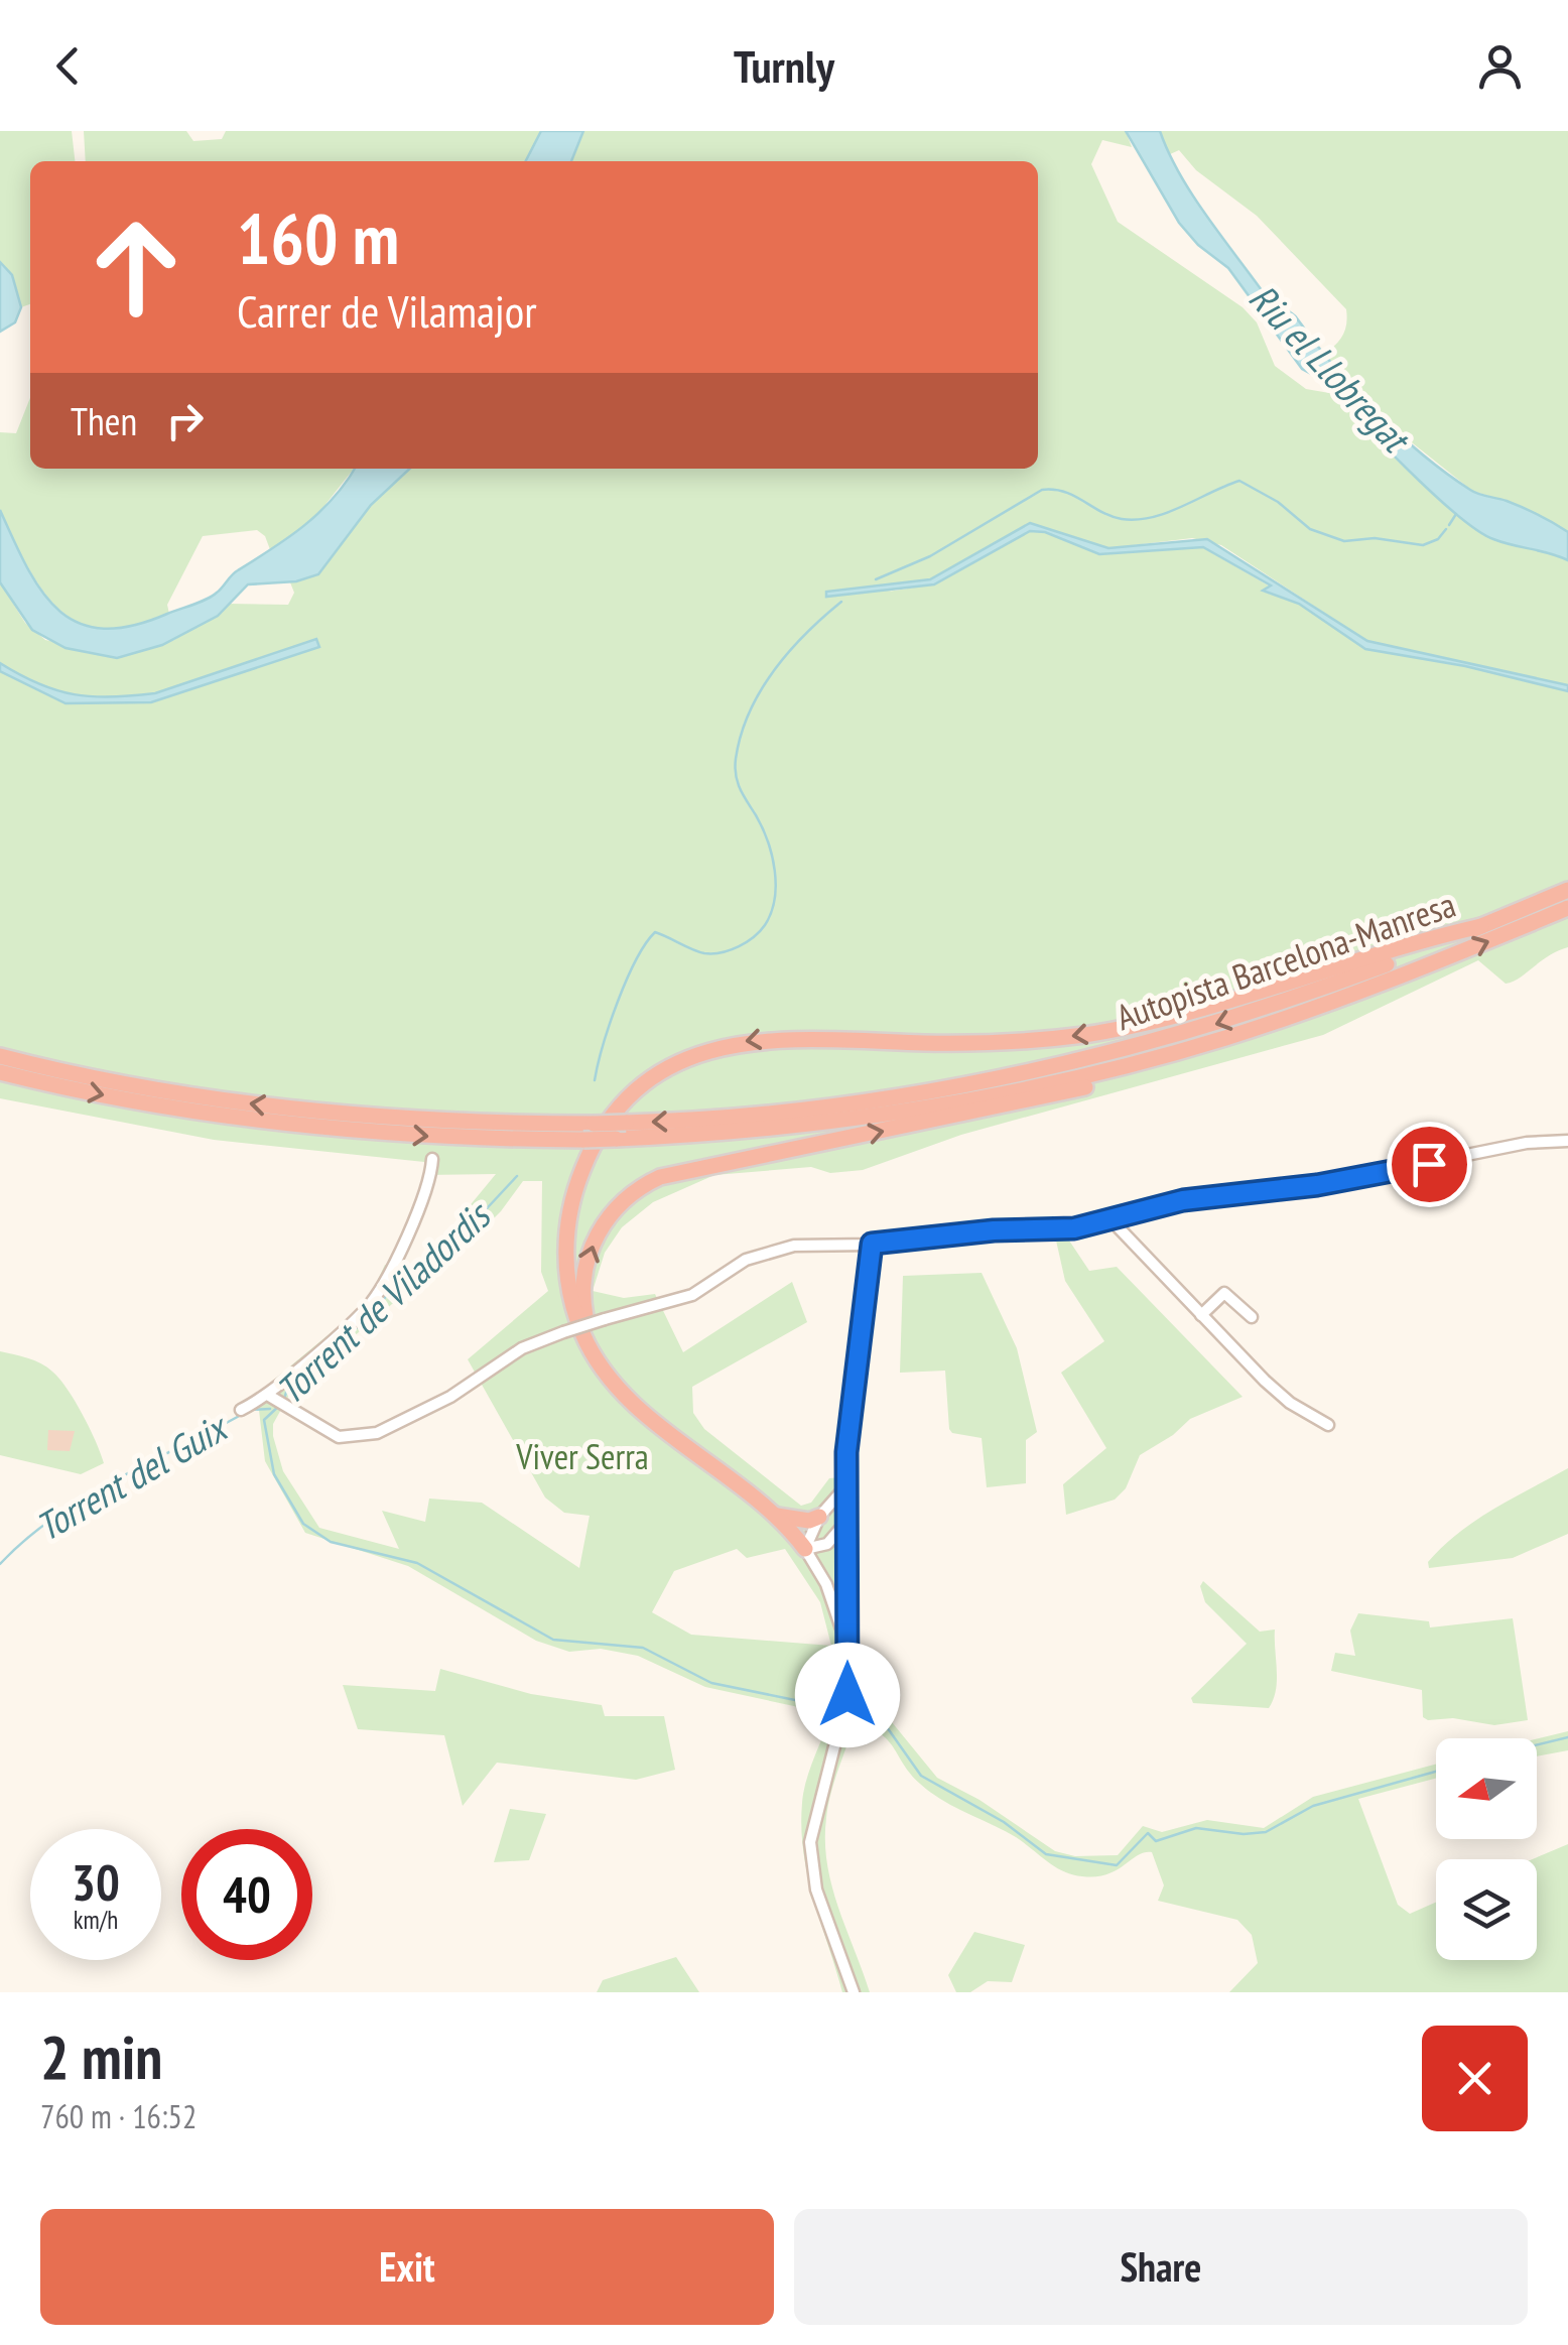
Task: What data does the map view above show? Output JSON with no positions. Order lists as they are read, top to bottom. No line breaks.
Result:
{"streets":{"highway":["Autopista Barcelona-Manresa"]},"water":["Riu el Llobregat","Torrent de Viladordis","Torrent del Guix"],"parks":["Viver Serra"],"north":"left","page":{"header":"Turnly","turn":["160 m","Carrer de Vilamajor"],"then":"Then","speed":"30 km/h","limit":"40","heading":["2 min","760 m · 16:52"],"buttons":["Exit","Share"]}}
